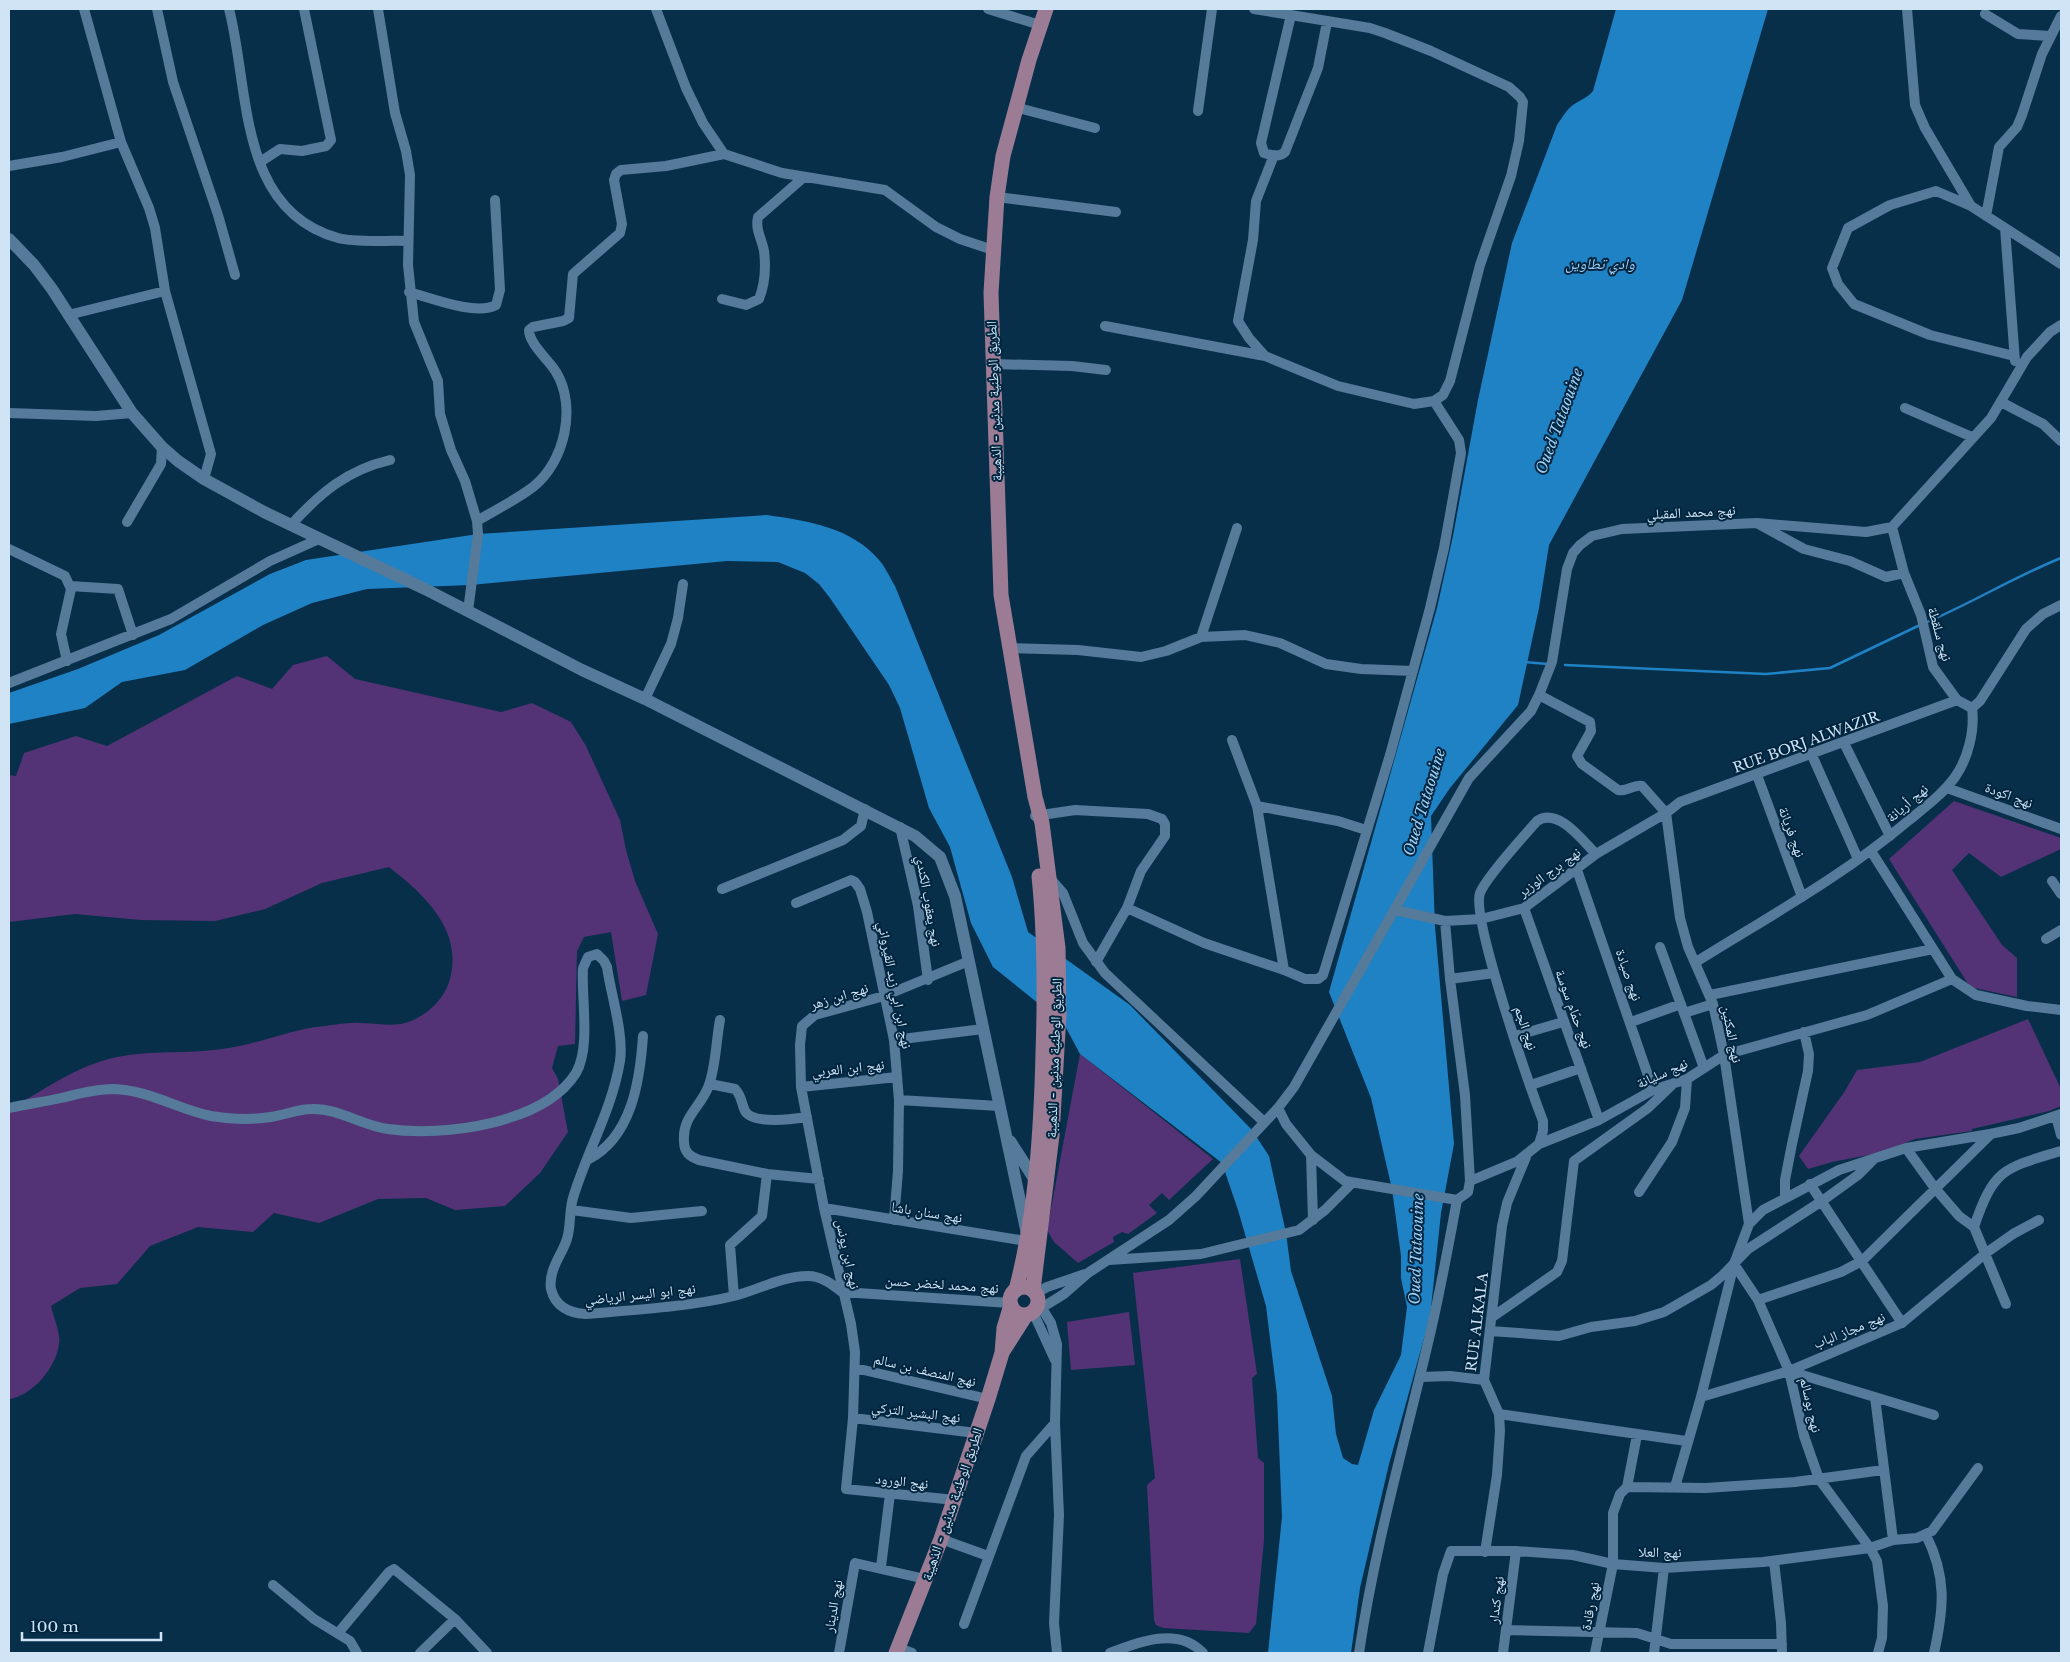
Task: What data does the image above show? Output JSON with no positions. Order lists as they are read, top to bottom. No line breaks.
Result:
{"streets":{"main road":["الطريق الوطنية مدنين - الذهيبة"],"street":["نهج محمد المقبلي","نهج سلقطة","RUE BORJ ALWAZIR","نهج اكودة","نهج أريانة","نهج فريانة","نهج برج الوزير","نهج يعقوب الكندي","نهج صيادة","نهج ابن ابي زيد القيرواني","نهج ابن زهر","نهج حمّام سوسة","نهج الجم","نهج المكنين","نهج ابن العربي","نهج سليانة","نهج سنان باشا","نهج ابن يونس","نهج محمد لخضر حسن","نهج ابو اليسر الرياضي","RUE ALKALA","نهج مجاز الباب","نهج المنصف بن سالم","نهج بوسالم","نهج البشير التركي","نهج الورود","نهج العلا","نهج كندار","نهج الدينار","نهج رقادة"]},"crossings":[["الطريق الوطنية مدنين - الذهيبة","نهج سنان باشا"],["الطريق الوطنية مدنين - الذهيبة","نهج محمد لخضر حسن"],["الطريق الوطنية مدنين - الذهيبة","نهج المنصف بن سالم"],["الطريق الوطنية مدنين - الذهيبة","نهج البشير التركي"],["الطريق الوطنية مدنين - الذهيبة","نهج الورود"],["نهج محمد المقبلي","نهج سلقطة"],["نهج سلقطة","RUE BORJ ALWAZIR"],["نهج سلقطة","نهج أريانة"],["RUE BORJ ALWAZIR","نهج فريانة"],["RUE BORJ ALWAZIR","نهج برج الوزير"],["RUE BORJ ALWAZIR","نهج المكنين"],["نهج اكودة","نهج أريانة"],["نهج أريانة","نهج فريانة"],["نهج أريانة","نهج المكنين"],["نهج برج الوزير","نهج صيادة"],["نهج برج الوزير","نهج حمّام سوسة"],["نهج برج الوزير","نهج الجم"],["نهج برج الوزير","نهج المكنين"],["نهج يعقوب الكندي","نهج ابن زهر"],["نهج صيادة","نهج سليانة"],["نهج ابن ابي زيد القيرواني","نهج ابن زهر"],["نهج ابن ابي زيد القيرواني","نهج ابن العربي"],["نهج ابن ابي زيد القيرواني","نهج سنان باشا"],["نهج ابن زهر","نهج ابن يونس"],["نهج حمّام سوسة","نهج سليانة"],["نهج الجم","نهج سليانة"],["نهج المكنين","نهج سليانة"],["نهج المكنين","نهج مجاز الباب"],["نهج المكنين","نهج بوسالم"],["نهج ابن العربي","نهج ابن يونس"],["نهج سليانة","RUE ALKALA"],["نهج سنان باشا","نهج ابن يونس"],["نهج ابن يونس","نهج محمد لخضر حسن"],["نهج ابن يونس","نهج ابو اليسر الرياضي"],["نهج ابن يونس","نهج المنصف بن سالم"],["نهج ابن يونس","نهج البشير التركي"],["نهج ابن يونس","نهج الورود"],["نهج محمد لخضر حسن","نهج ابو اليسر الرياضي"],["RUE ALKALA","نهج العلا"],["نهج مجاز الباب","نهج بوسالم"],["نهج بوسالم","نهج العلا"],["نهج العلا","نهج كندار"],["نهج العلا","نهج رقادة"]],"water":["وادي تطاوين","Oued Tataouine"],"scale_bar":"100 m"}
